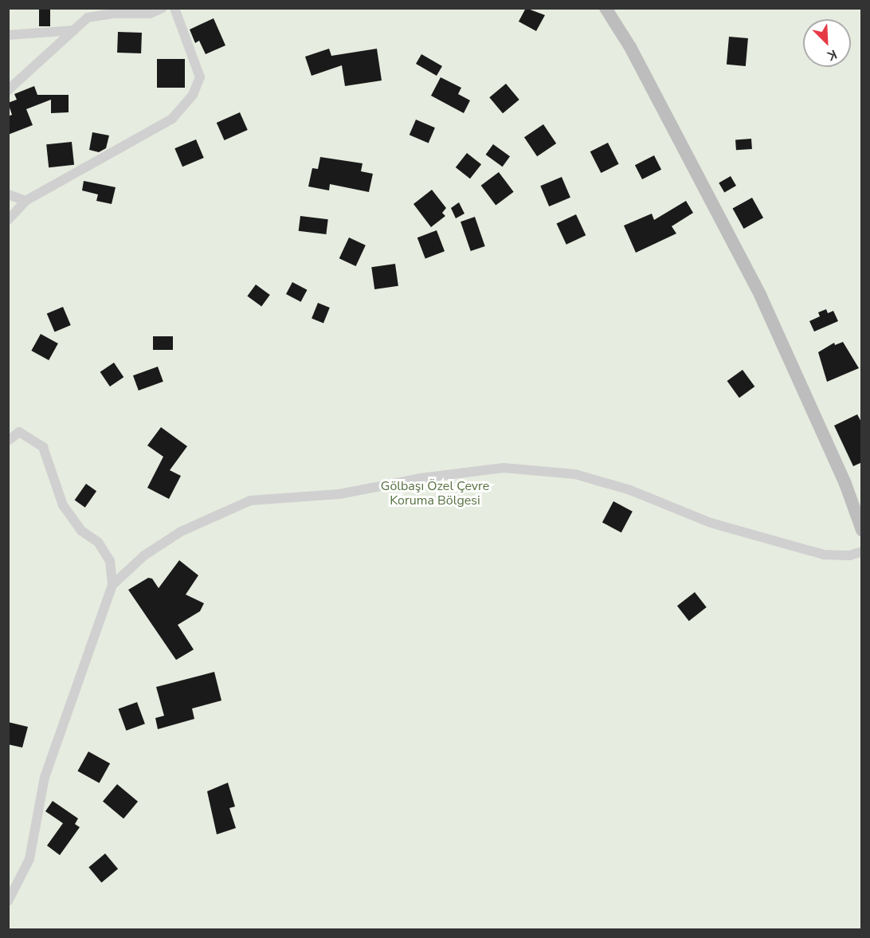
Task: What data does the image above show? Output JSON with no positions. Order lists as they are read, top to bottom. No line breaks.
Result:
{"parks":["Gölbaşı Özel Çevre Koruma Bölgesi"],"north":"bottom right"}
